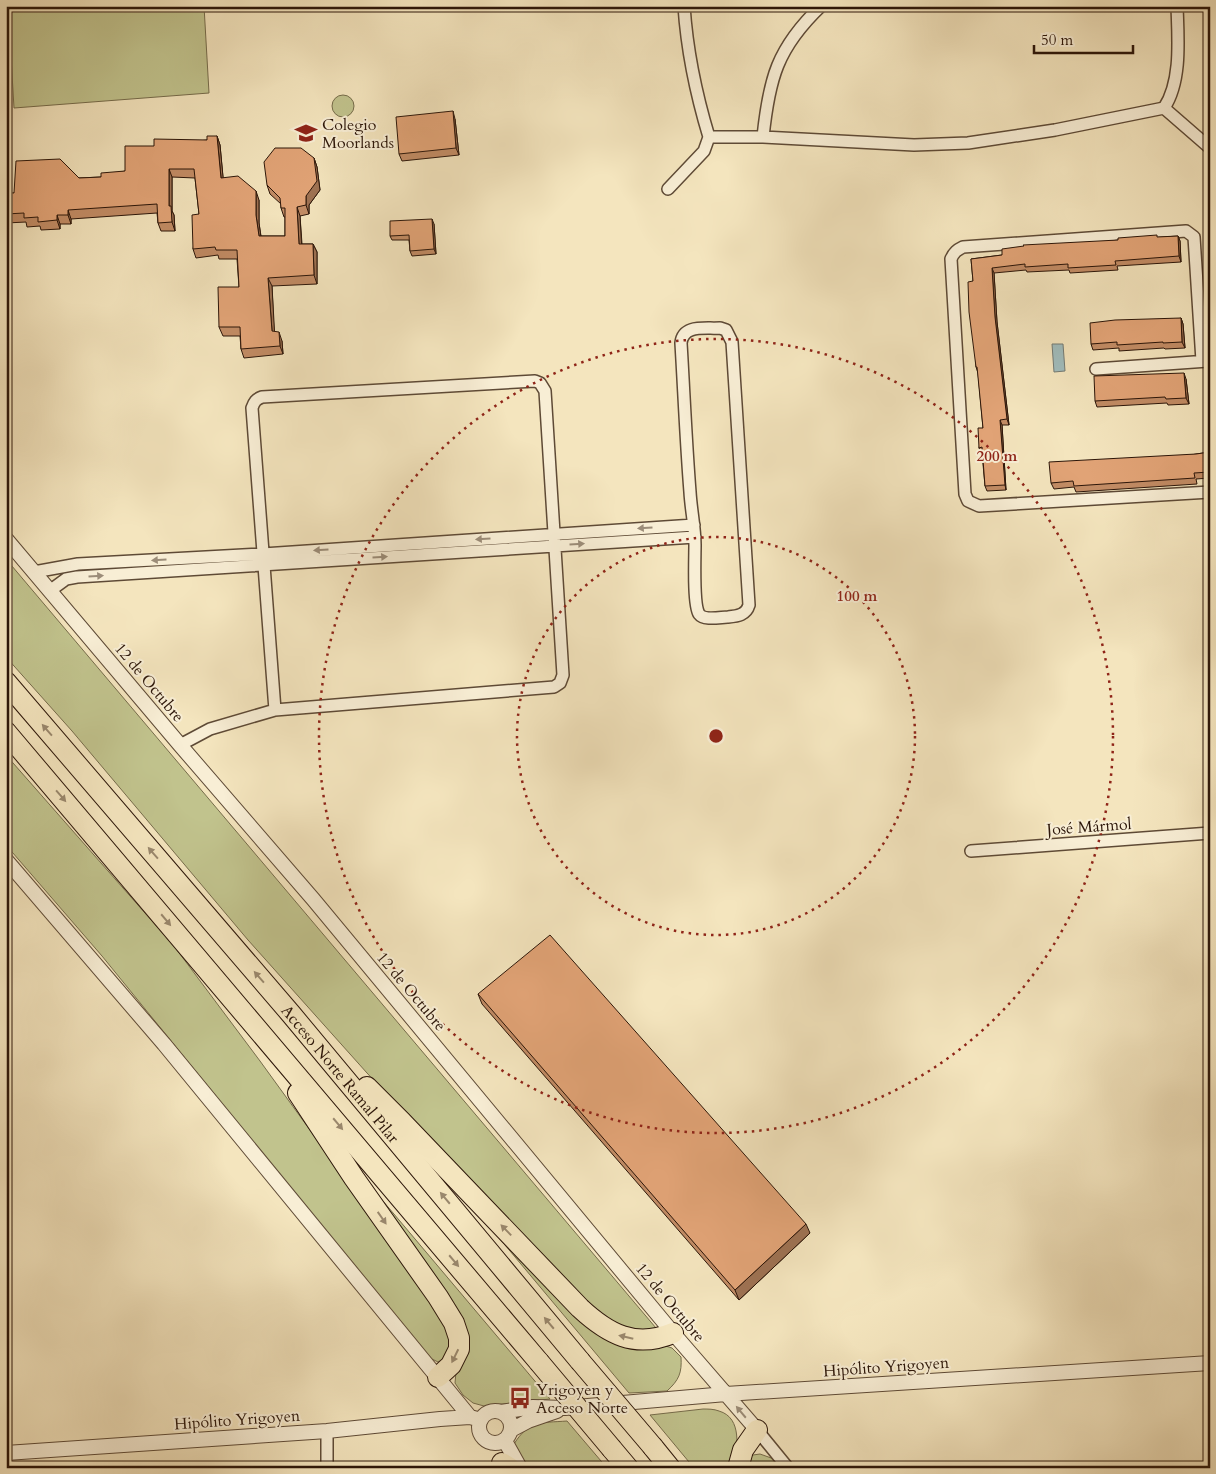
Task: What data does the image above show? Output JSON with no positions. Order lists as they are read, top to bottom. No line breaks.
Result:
{"streets":{"highway":["Acceso Norte Ramal Pilar"],"street":["12 de Octubre","José Mármol","Hipólito Yrigoyen"]},"crossings":[["12 de Octubre","Hipólito Yrigoyen"]],"places":{"school or university":["Colegio Moorlands"],"bus stop":["Yrigoyen y Acceso Norte"]},"scale_bar":"50 m","rings":["200 m","100 m"]}
